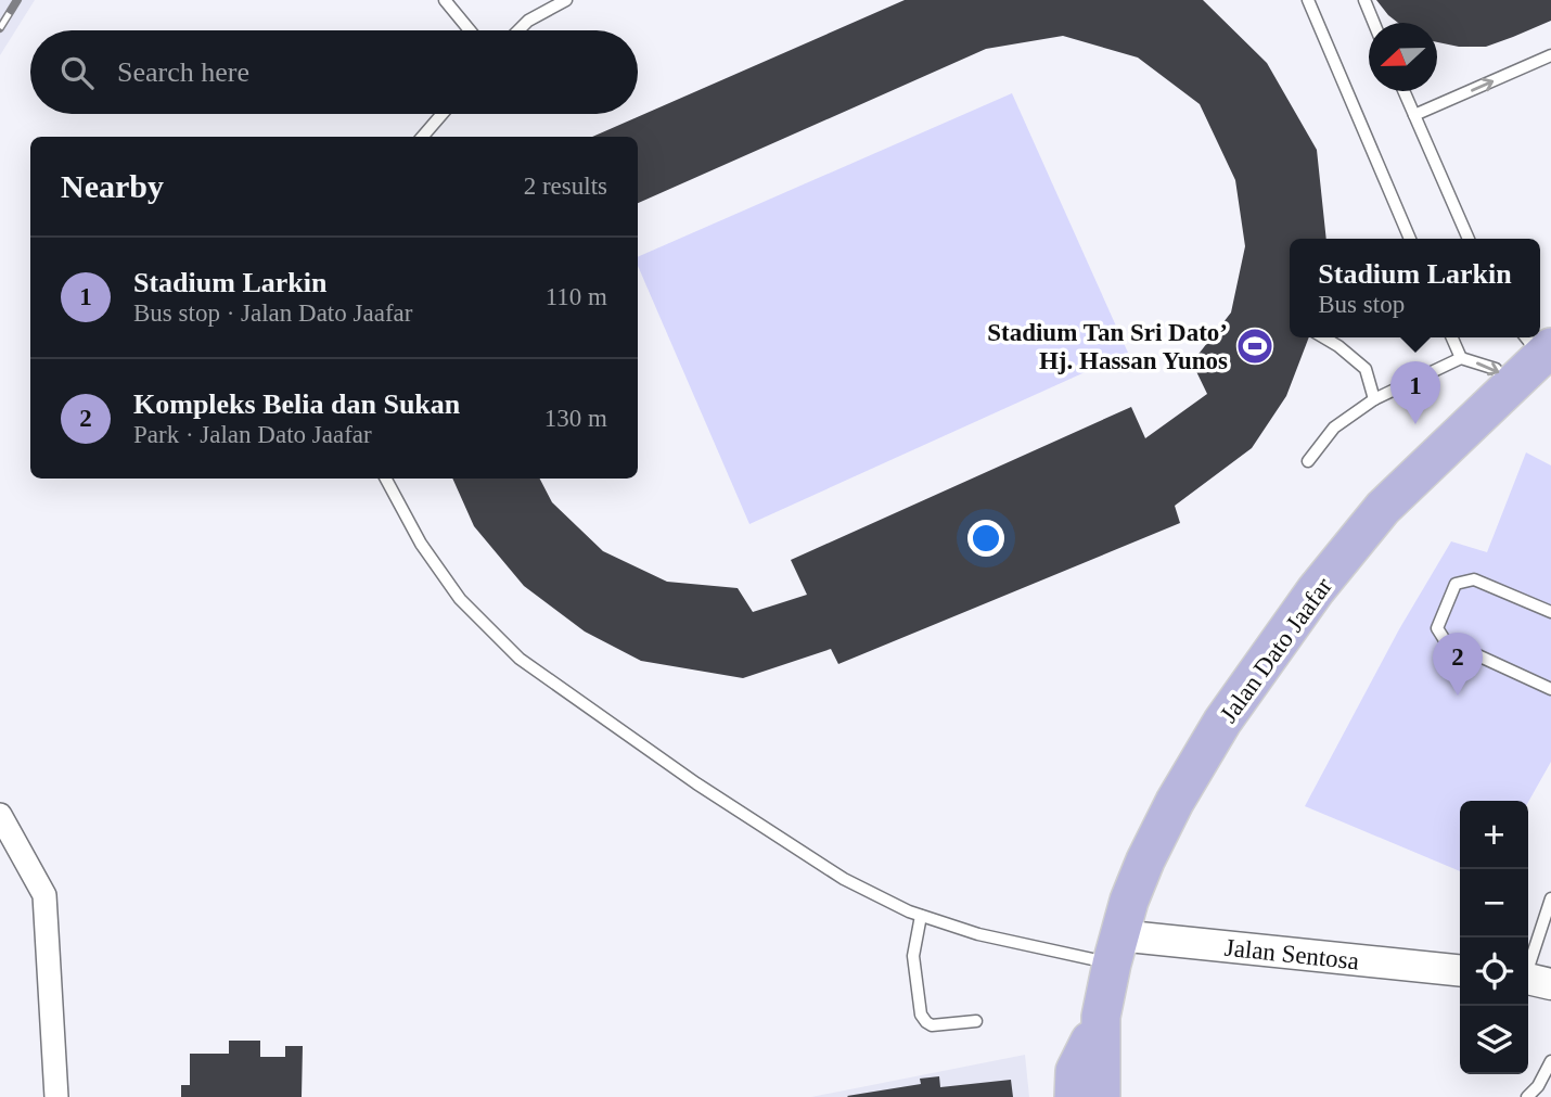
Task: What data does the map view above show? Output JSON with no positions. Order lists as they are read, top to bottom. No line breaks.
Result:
{"streets":{"main road":["Jalan Dato Jaafar"],"street":["Jalan Sentosa"]},"crossings":[["Jalan Dato Jaafar","Jalan Sentosa"]],"places":{"sports":["Stadium Tan Sri Dato’ Hj. Hassan Yunos"]},"north":"left","page":{"search":"Search here","heading":["Nearby","2 results"],"list":[{"mark":"1","name":"Stadium Larkin","note":"Bus stop · Jalan Dato Jaafar","value":"110 m"},{"mark":"2","name":"Kompleks Belia dan Sukan","note":"Park · Jalan Dato Jaafar","value":"130 m"}],"popup":["Stadium Larkin","Bus stop"],"pins":["1","2"],"map_buttons":["+","−"]}}
